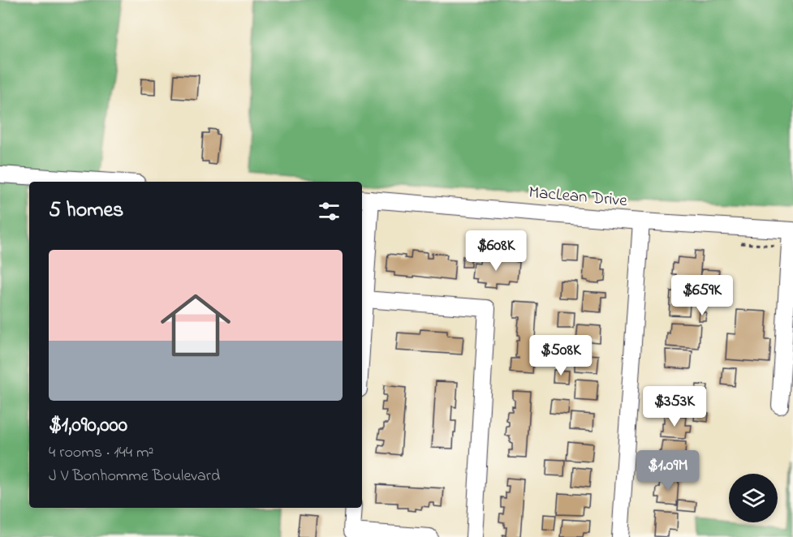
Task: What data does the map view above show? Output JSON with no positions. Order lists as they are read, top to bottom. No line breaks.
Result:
{"streets":{"street":["MacLean Drive"]},"page":{"heading":"5 homes","price":["$608K","$659K","$508K","$353K","$1.09M"],"list":[{"name":"$1,090,000","note":"4 rooms · 144 m² · J V Bonhomme Boulevard"}]}}
